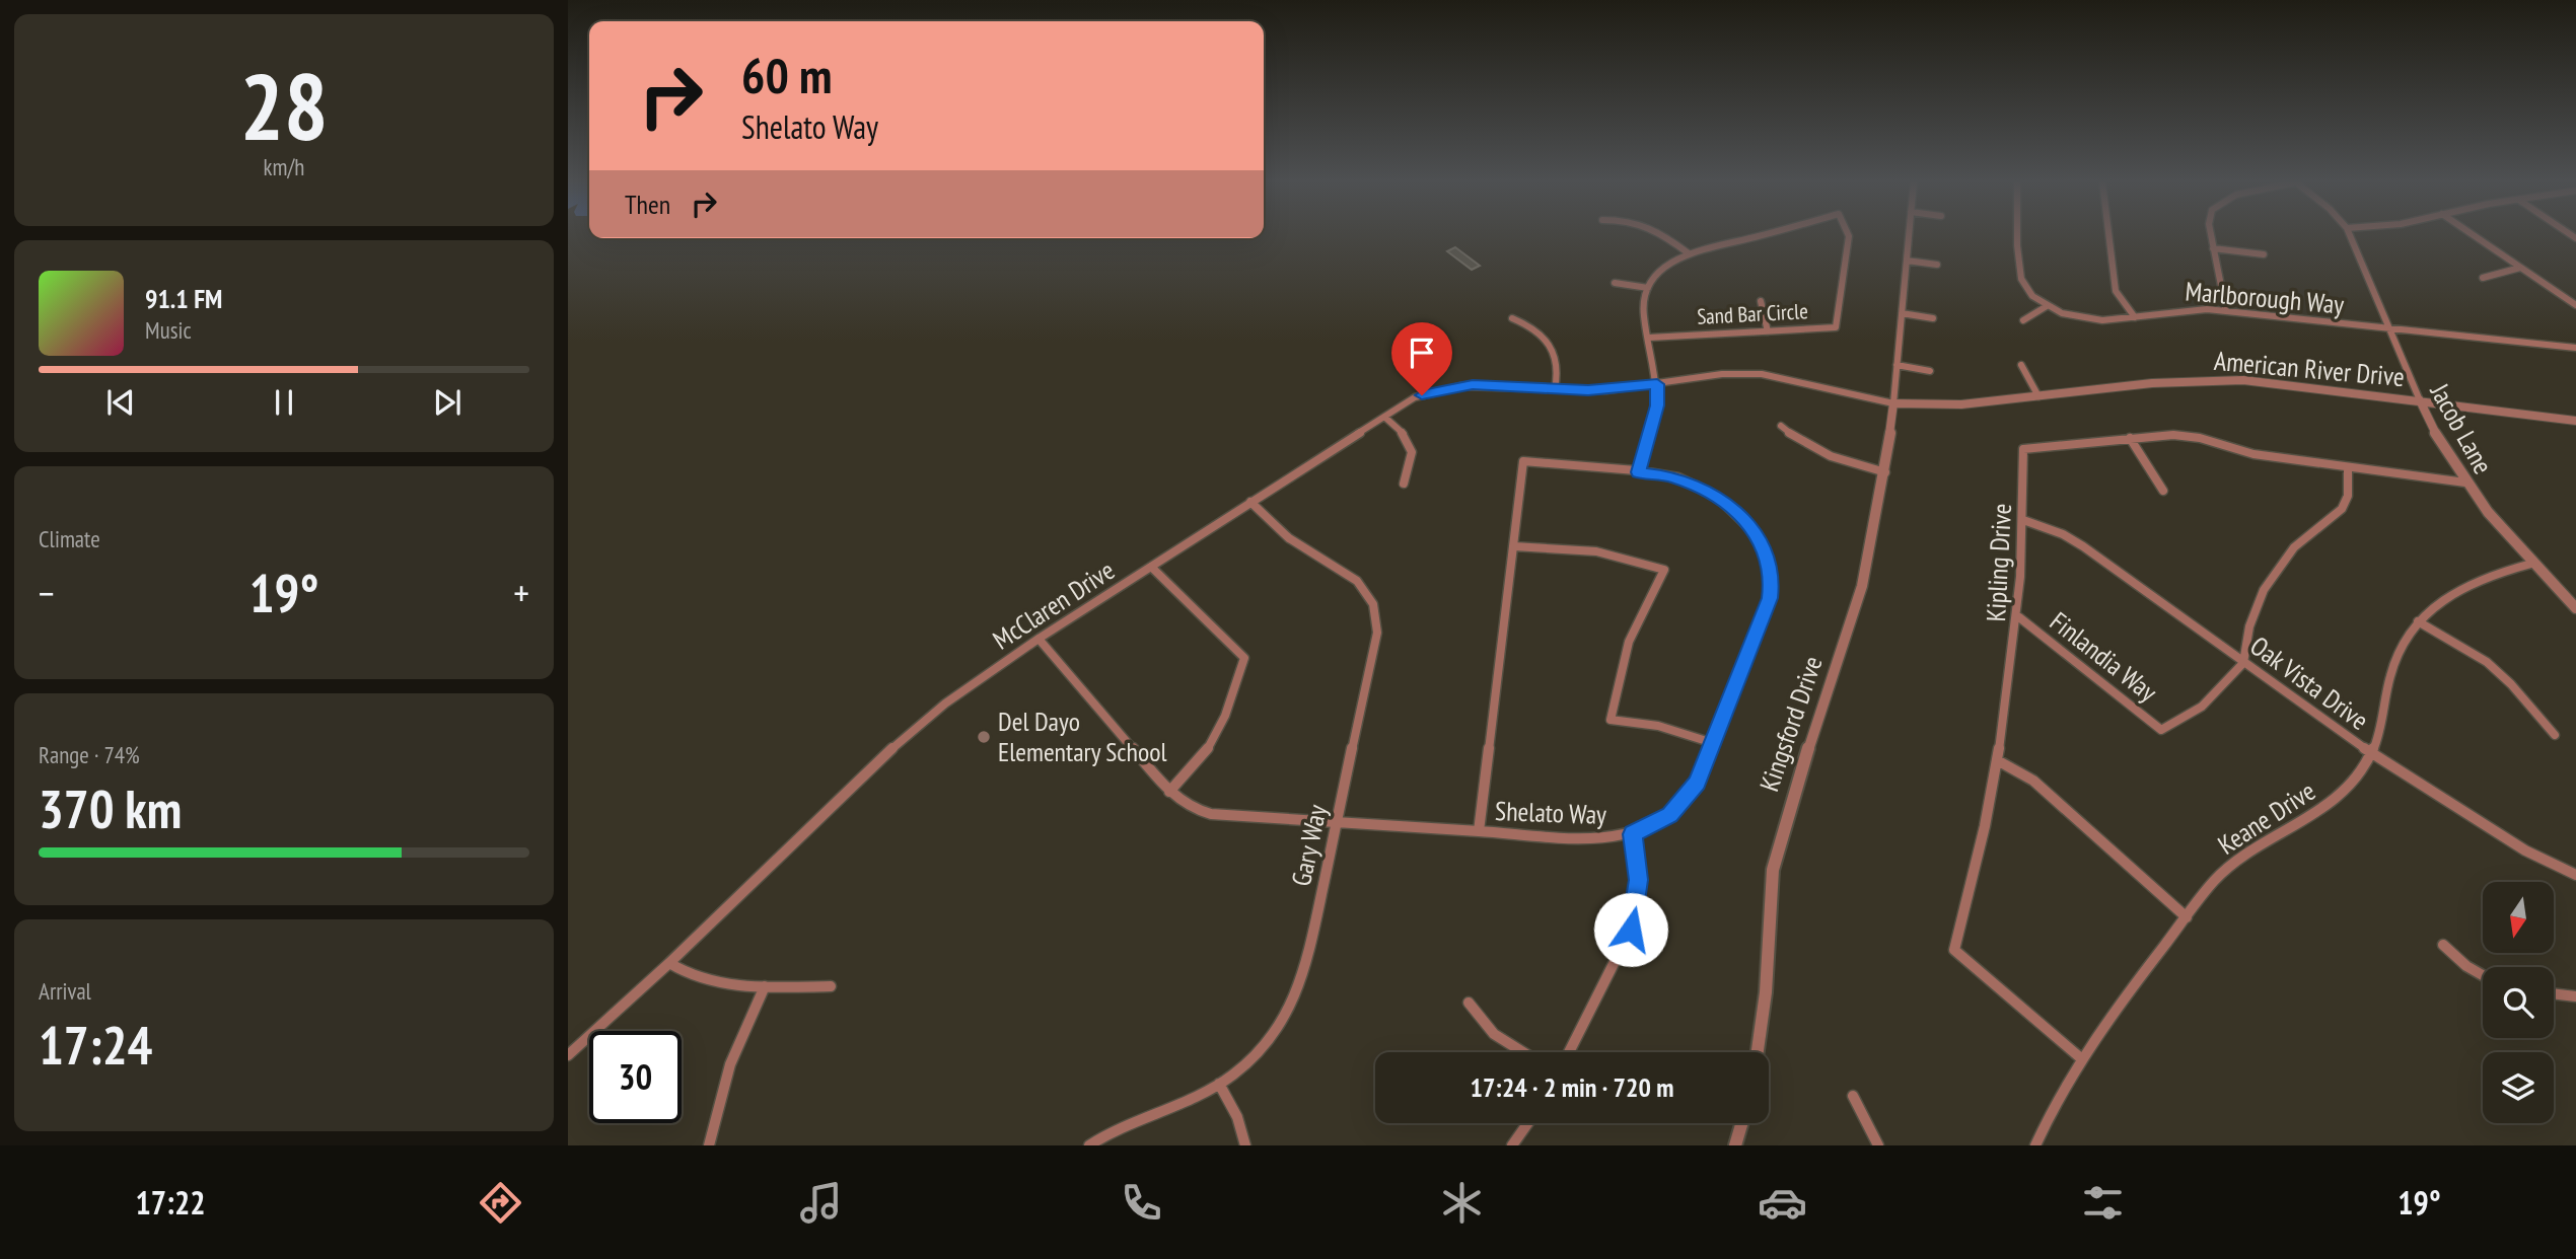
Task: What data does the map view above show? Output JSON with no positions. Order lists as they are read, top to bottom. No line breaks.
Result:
{"streets":{"street":["Marlborough Way","Sand Bar Circle","American River Drive","Jacob Lane","Kipling Drive","McClaren Drive","Finlandia Way","Oak Vista Drive","Kingsford Drive","Shelato Way","Keane Drive","Gary Way"]},"crossings":[["Marlborough Way","Jacob Lane"],["American River Drive","Jacob Lane"],["American River Drive","McClaren Drive"],["American River Drive","Kingsford Drive"],["Jacob Lane","Kipling Drive"],["Jacob Lane","Keane Drive"],["Kipling Drive","Finlandia Way"],["Kipling Drive","Oak Vista Drive"],["Kipling Drive","Keane Drive"],["McClaren Drive","Shelato Way"],["McClaren Drive","Gary Way"],["Finlandia Way","Oak Vista Drive"],["Oak Vista Drive","Keane Drive"],["Shelato Way","Gary Way"]],"places":["Del Dayo Elementary School"],"north":"bottom","page":{"tile":[["28","km/h"],"Climate",["Range · 74%","370 km"],["Arrival","17:24"]],"turn":["60 m","Shelato Way"],"then":"Then","song":["91.1 FM","Music"],"heat":["−","19°","+"],"limit":"30","trip":"17:24 · 2 min · 720 m","tabs":["17:22","19°"]}}
